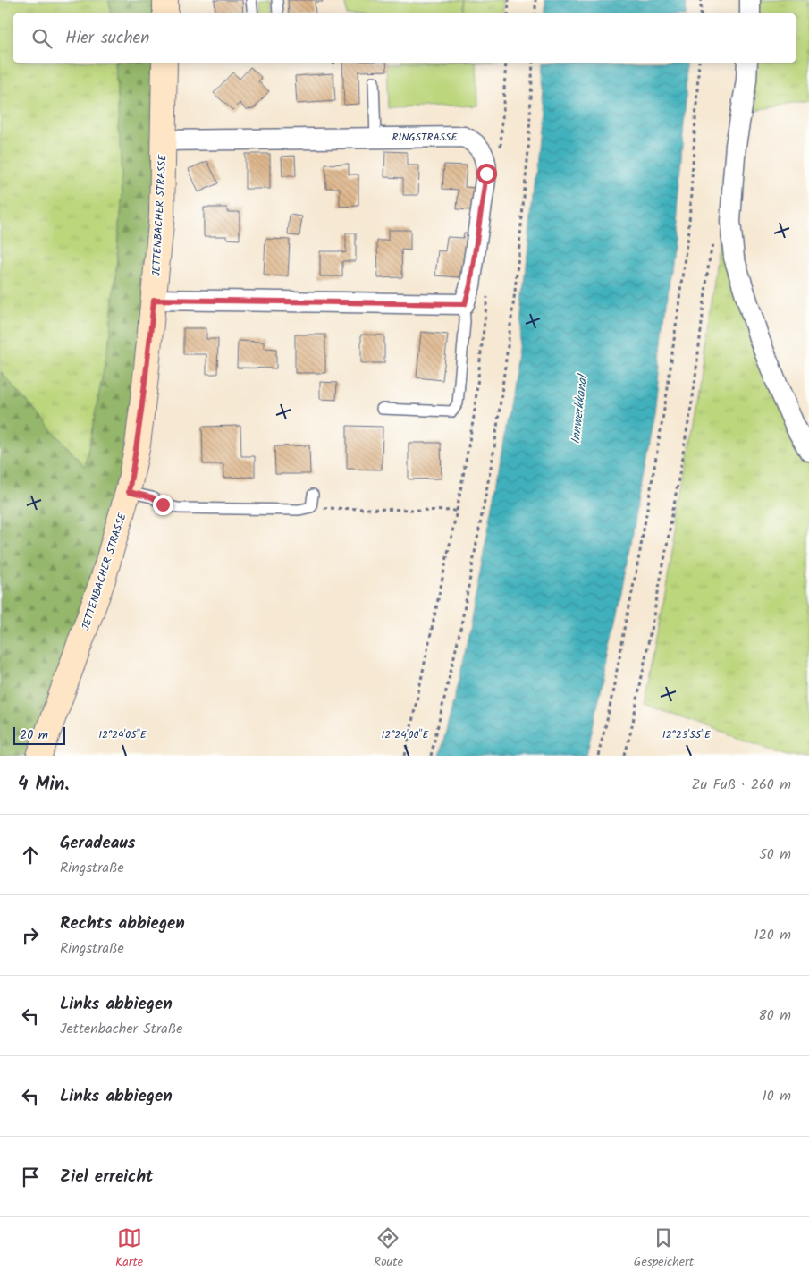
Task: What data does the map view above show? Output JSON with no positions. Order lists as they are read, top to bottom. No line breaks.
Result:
{"streets":{"street":["RINGSTRASSE","JETTENBACHER STRASSE"]},"crossings":[["RINGSTRASSE","JETTENBACHER STRASSE"]],"water":["Innwerkkanal"],"scale_bar":"20 m","page":{"search":"Hier suchen","scale":"20 m","heading":["4 Min.","Zu Fuß · 260 m"],"list":[["Geradeaus","Ringstraße","50 m"],["Rechts abbiegen","Ringstraße","120 m"],["Links abbiegen","Jettenbacher Straße","80 m"],["Links abbiegen","10 m"],"Ziel erreicht"],"nav":["Karte","Route","Gespeichert"]},"coordinates":["12°24'05\"E","12°24'00\"E","12°23'55\"E"]}
